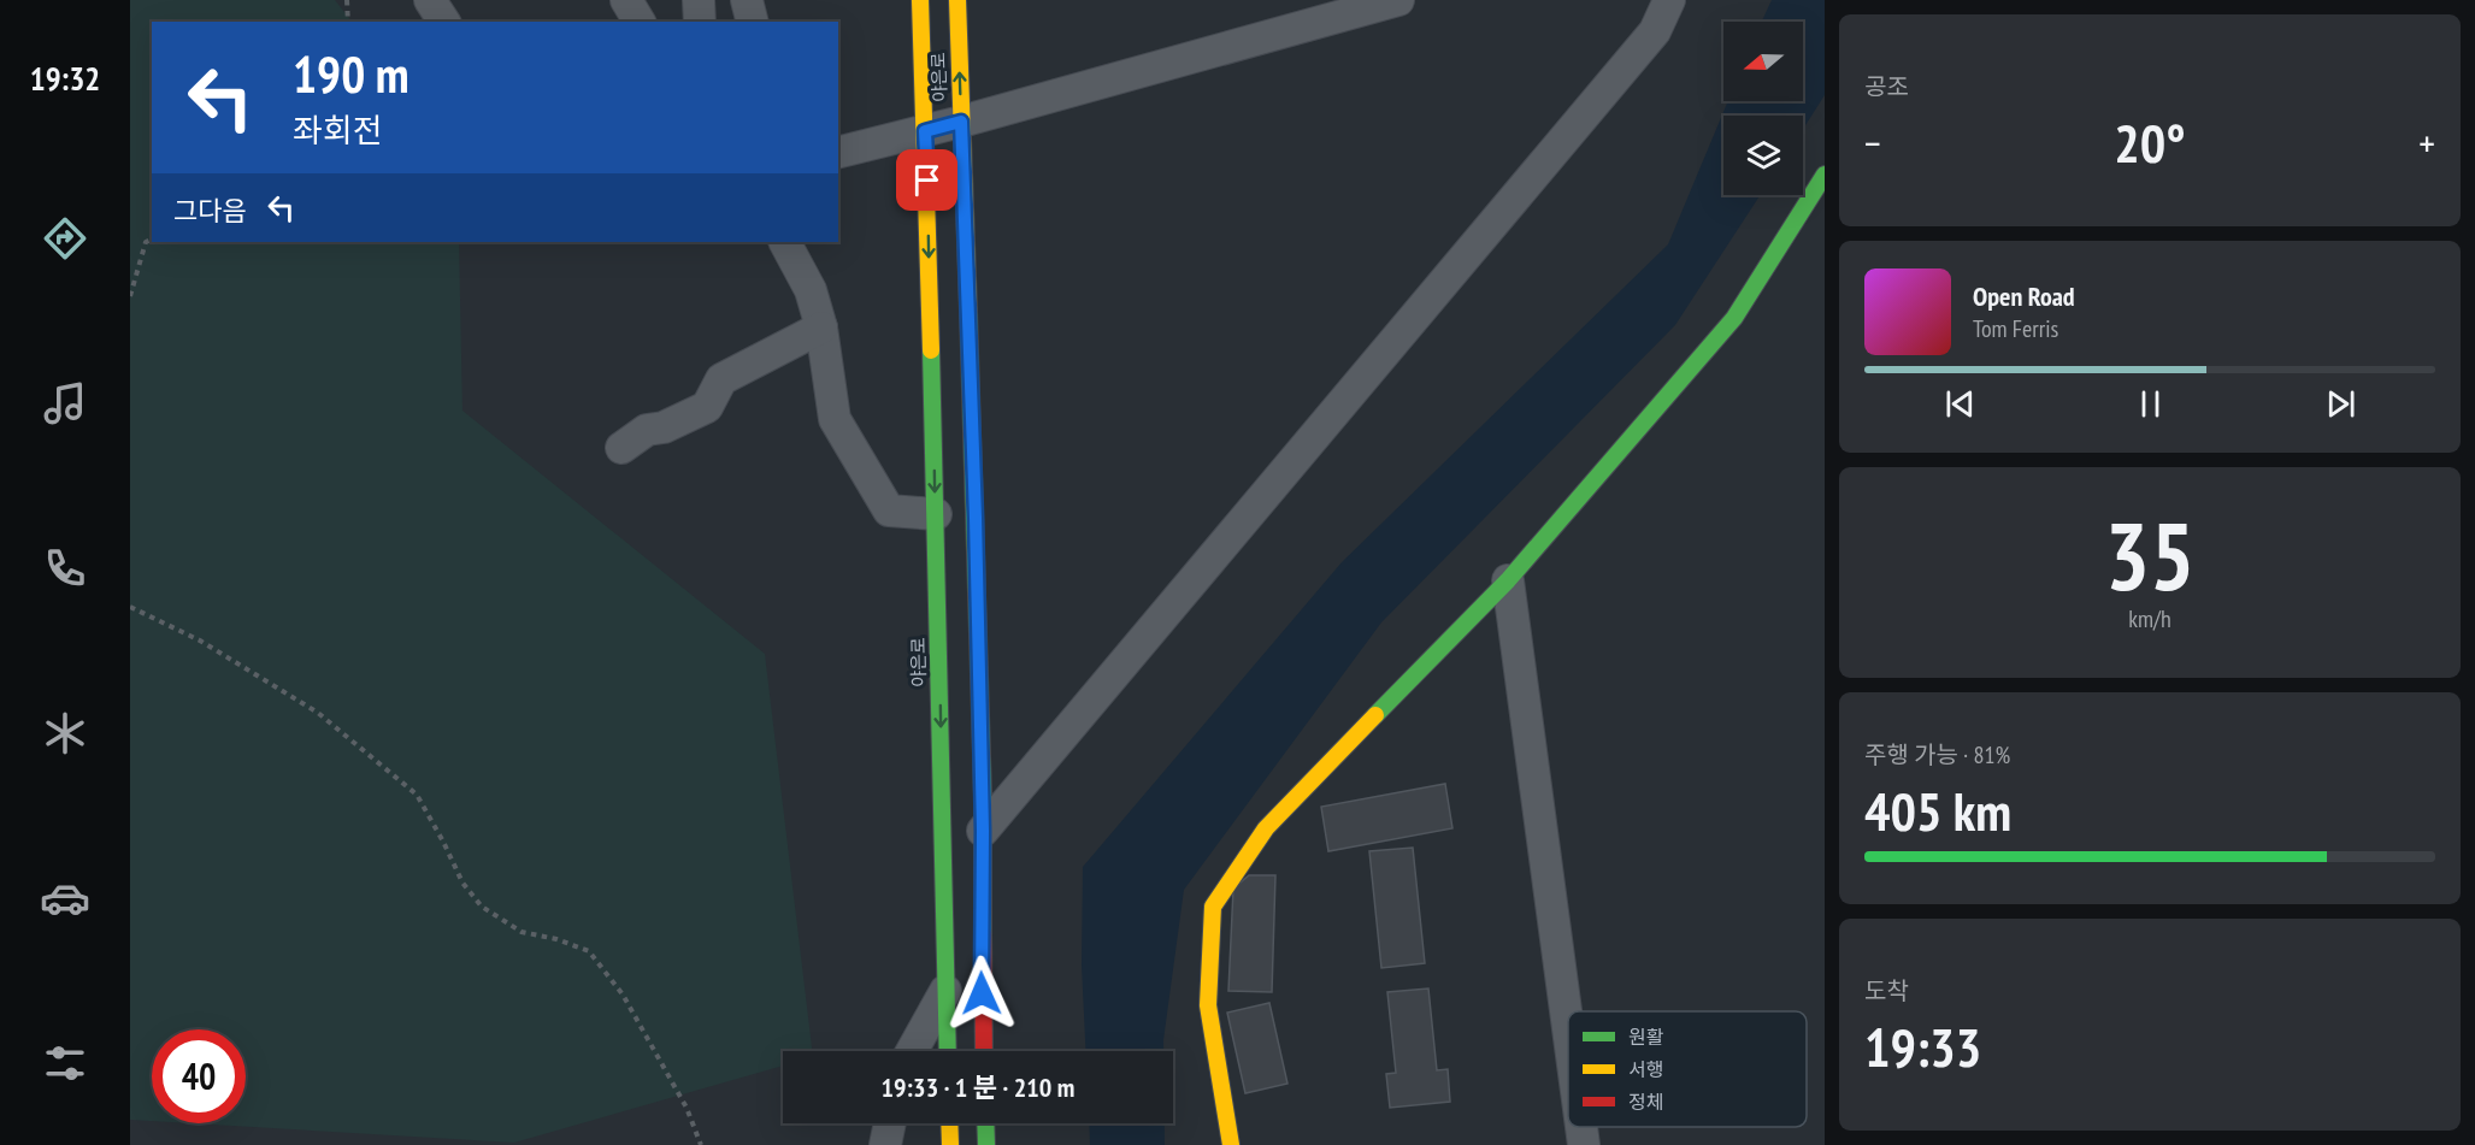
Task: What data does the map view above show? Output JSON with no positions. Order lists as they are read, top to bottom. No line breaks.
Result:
{"streets":{"street":["야은로"]},"legend":["원활","서행","정체"],"north":"left","page":{"tabs":"19:32","tile":["공조",["35","km/h"],["주행 가능 · 81%","405 km"],["도착","19:33"]],"turn":["190 m","좌회전"],"heat":["−","20°","+"],"then":"그다음","song":["Open Road","Tom Ferris"],"limit":"40","trip":"19:33 · 1 분 · 210 m"}}
